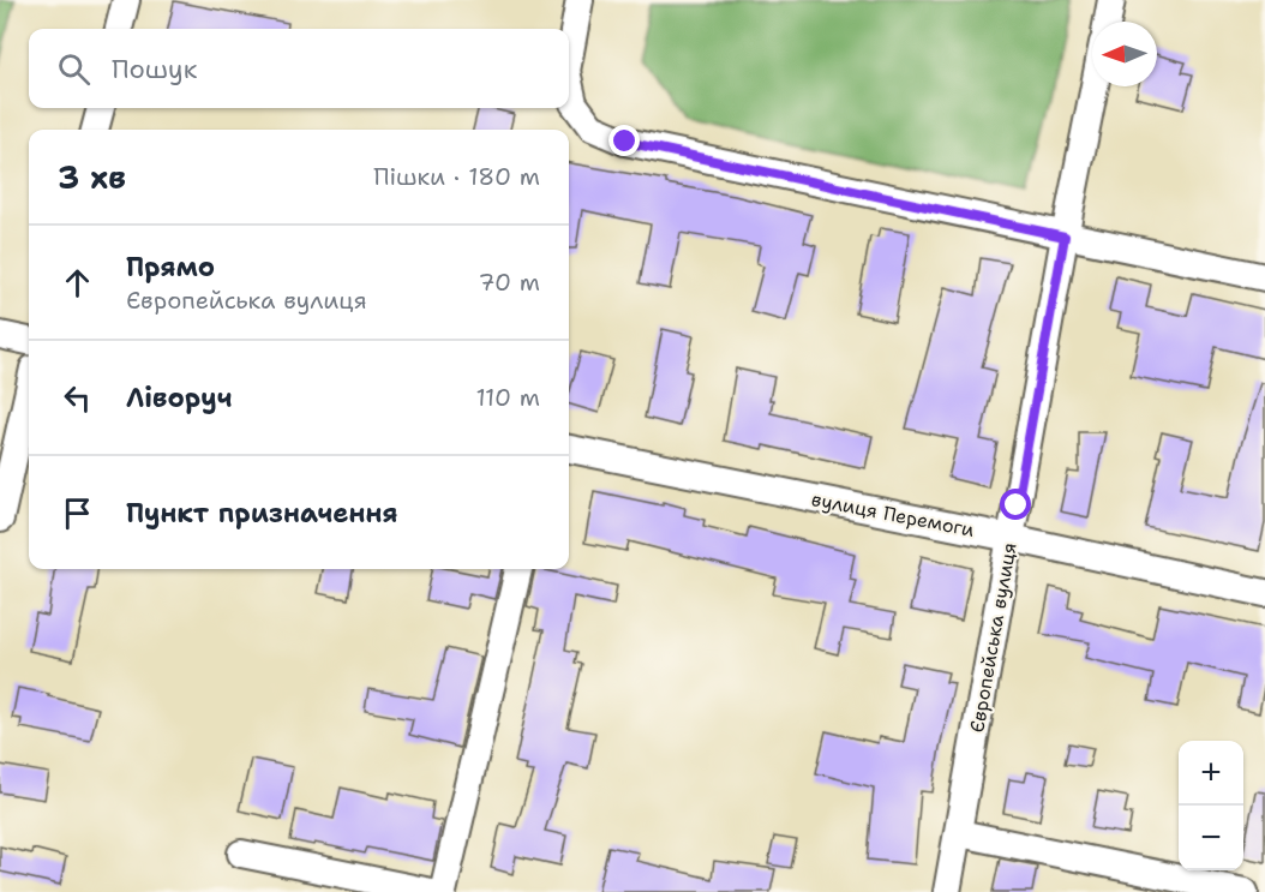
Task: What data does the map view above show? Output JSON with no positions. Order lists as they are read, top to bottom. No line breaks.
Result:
{"streets":{"street":["вулиця Перемоги","Європейська вулиця"]},"crossings":[["вулиця Перемоги","Європейська вулиця"]],"north":"left","page":{"search":"Пошук","heading":["3 хв","Пішки · 180 m"],"list":[["Прямо","Європейська вулиця","70 m"],["Ліворуч","110 m"],"Пункт призначення"],"map_buttons":["+","−"]}}
